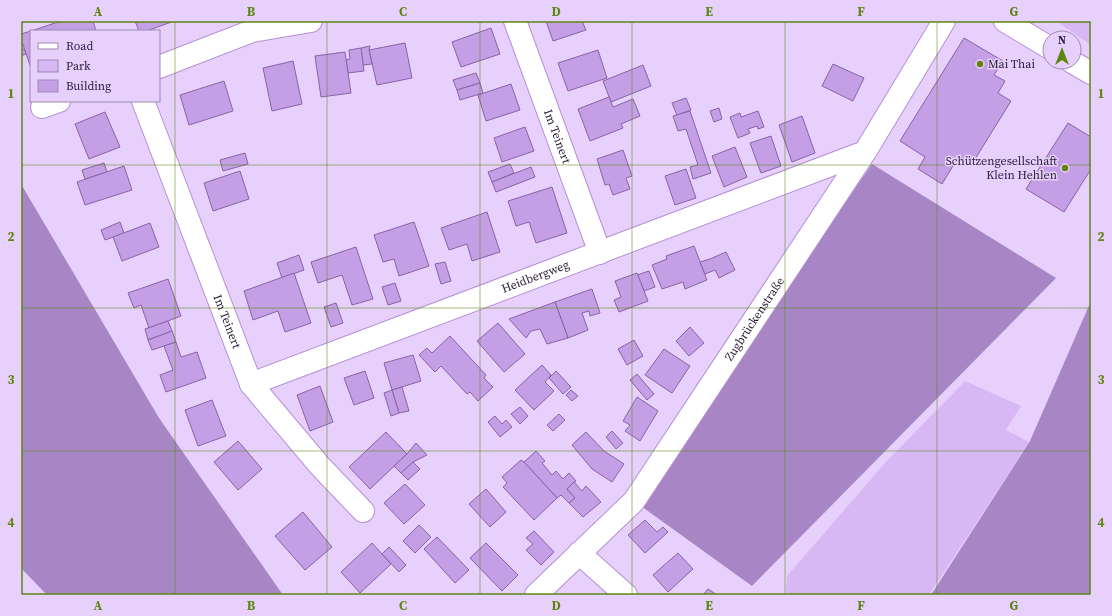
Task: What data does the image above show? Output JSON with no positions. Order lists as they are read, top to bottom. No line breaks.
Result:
{"streets":{"street":["Im Teinert","Heidbergweg","Zugbrückenstraße"]},"crossings":[["Im Teinert","Heidbergweg"],["Heidbergweg","Zugbrückenstraße"]],"places":["Mai Thai","Schützengesellschaft Klein Hehlen"],"legend":["Road","Park","Building"],"north":"top","grid":{"columns":["A","B","C","D","E","F","G"],"rows":["1","2","3","4"]}}
